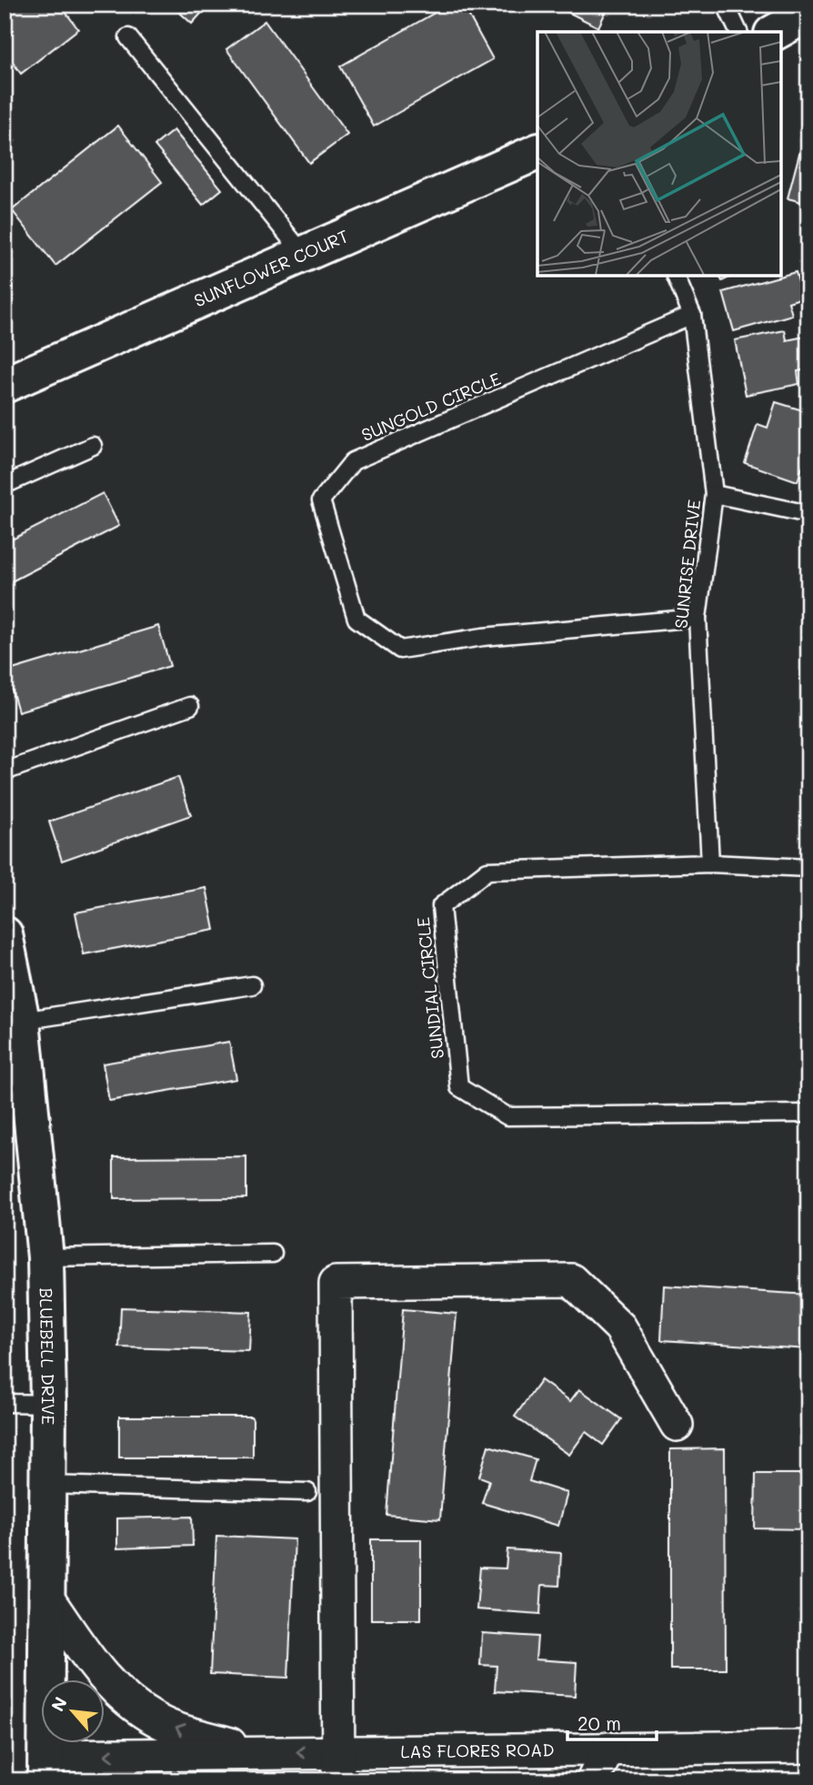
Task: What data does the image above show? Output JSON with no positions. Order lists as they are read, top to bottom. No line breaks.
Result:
{"streets":{"street":["SUNFLOWER COURT","BLUEBELL DRIVE","LAS FLORES ROAD"],"lane":["SUNGOLD CIRCLE","SUNRISE DRIVE","SUNDIAL CIRCLE"]},"crossings":[["SUNGOLD CIRCLE","SUNRISE DRIVE"],["SUNRISE DRIVE","SUNDIAL CIRCLE"],["BLUEBELL DRIVE","LAS FLORES ROAD"]],"one_way":["LAS FLORES ROAD"],"scale_bar":"20 m","north":"top left"}
